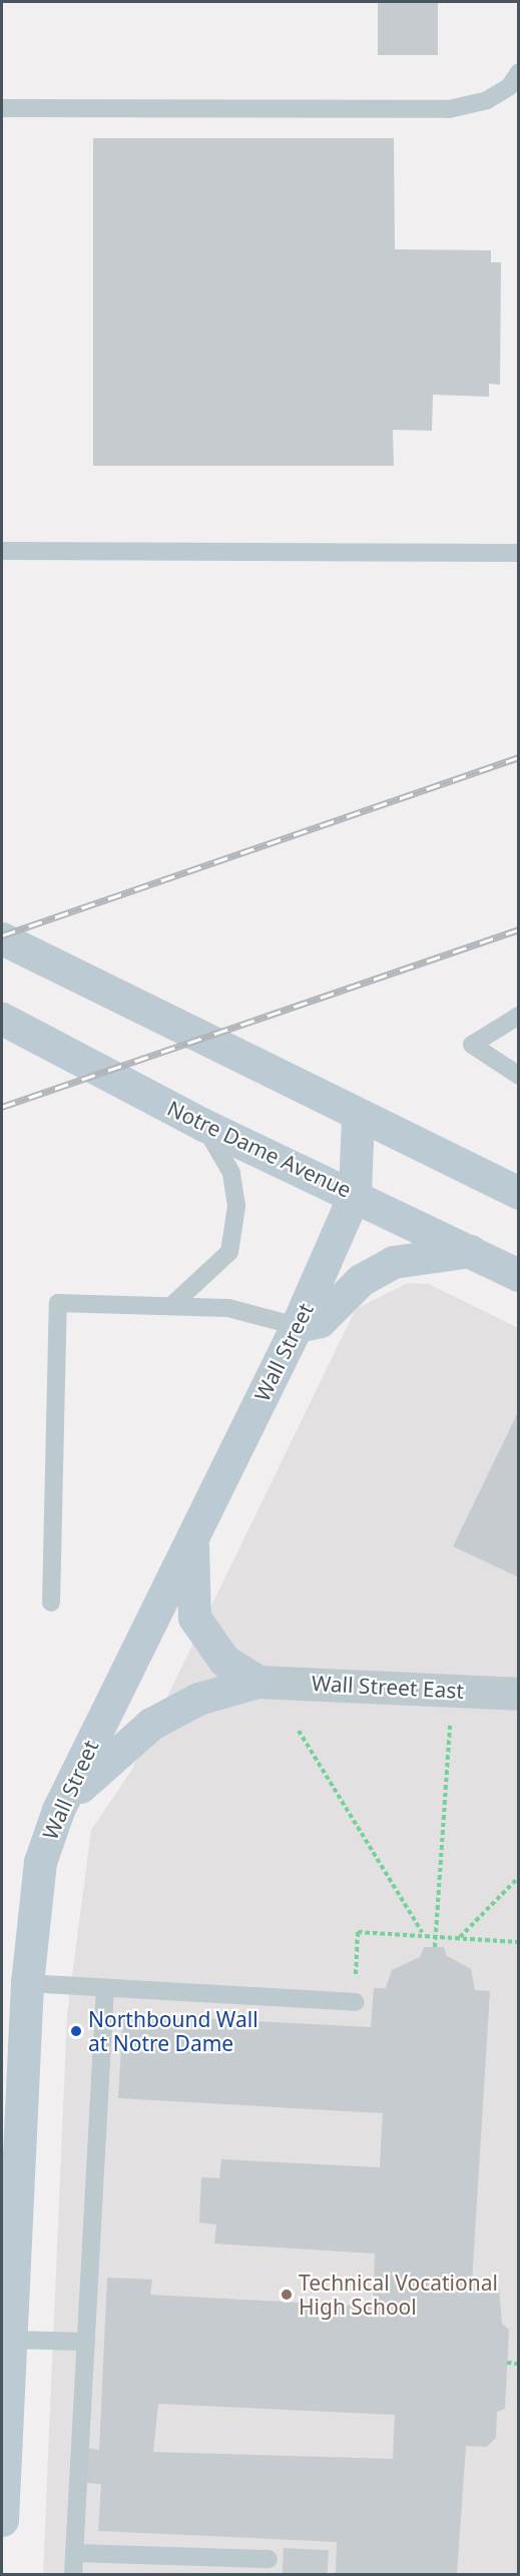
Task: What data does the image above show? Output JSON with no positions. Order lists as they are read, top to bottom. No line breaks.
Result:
{"streets":{"main road":["Notre Dame Avenue","Wall Street"],"street":["Wall Street East"]},"crossings":[["Notre Dame Avenue","Wall Street"]],"places":["Northbound Wall at Notre Dame","Technical Vocational High School"]}
